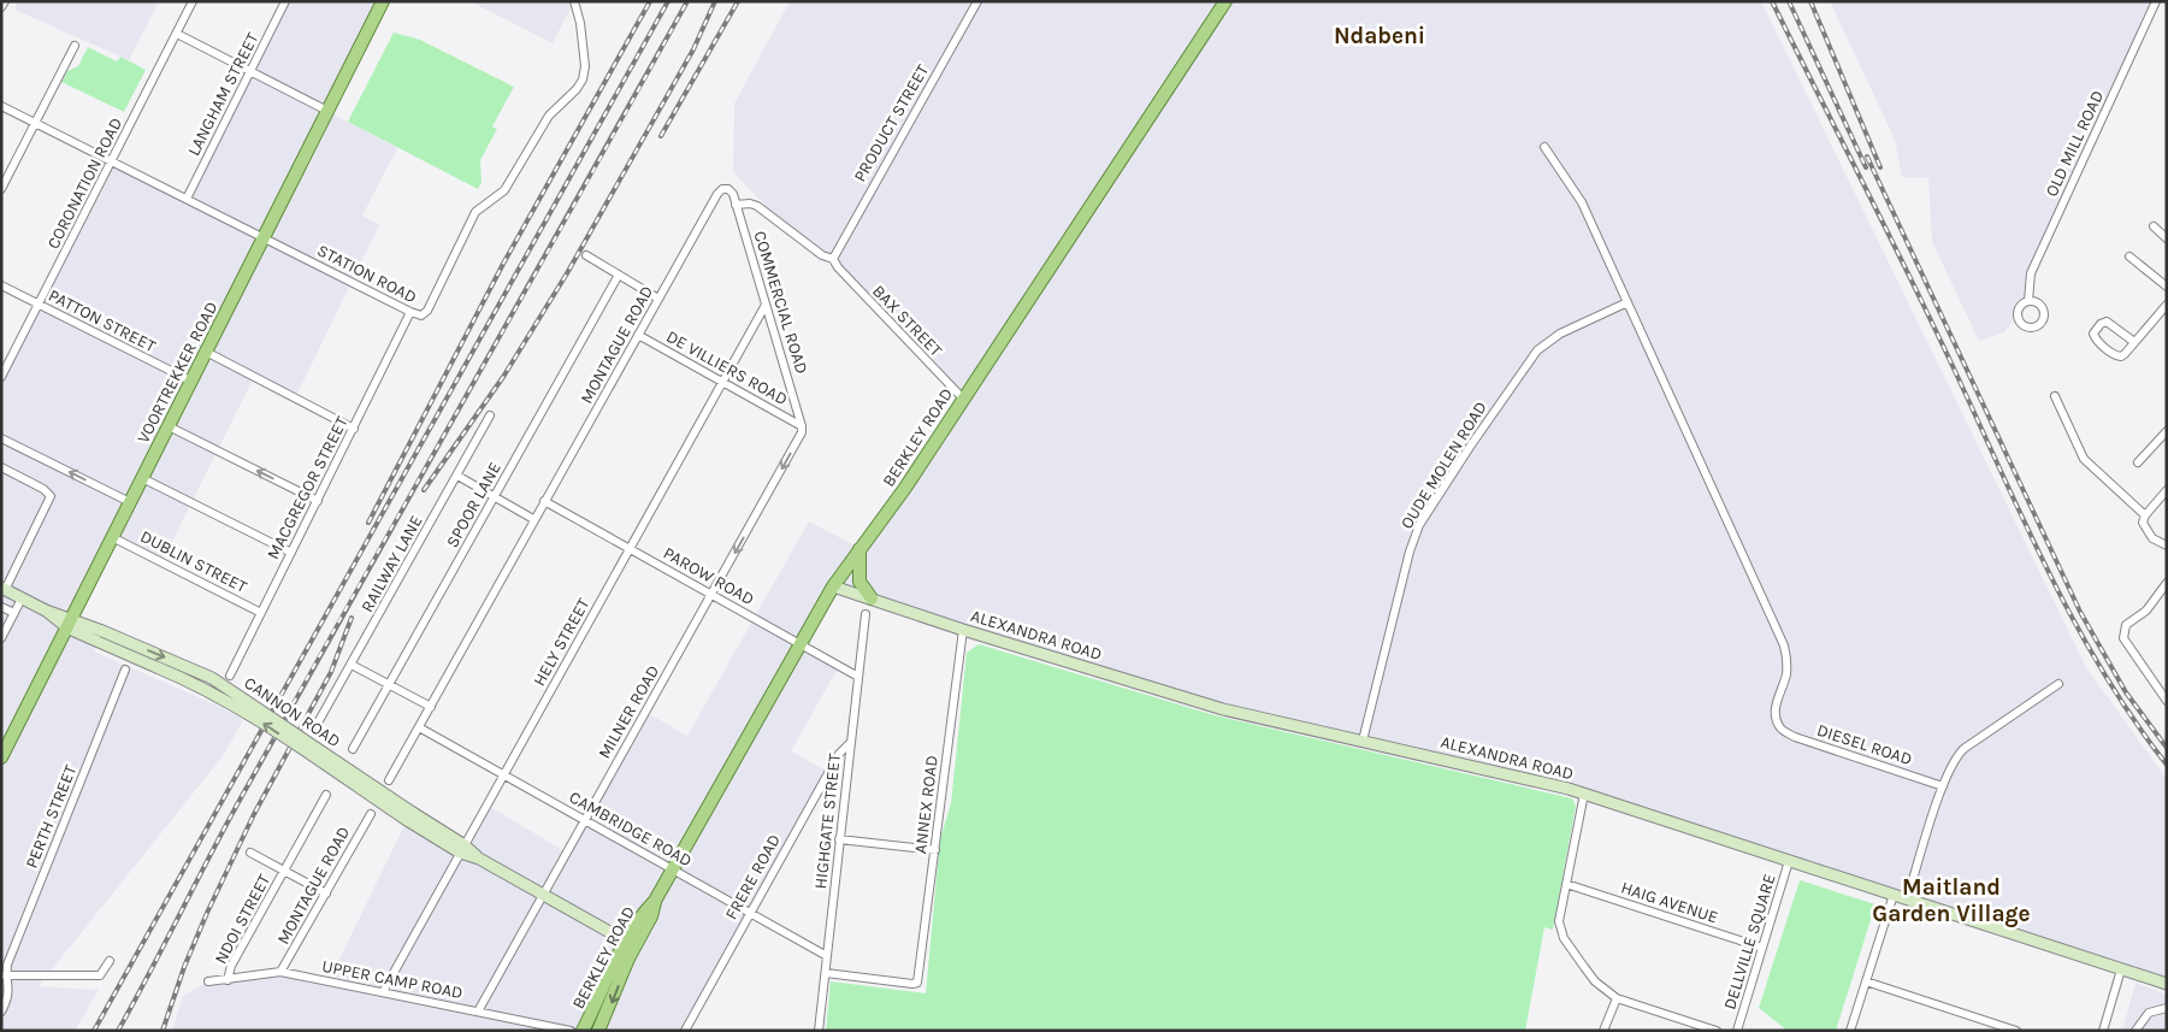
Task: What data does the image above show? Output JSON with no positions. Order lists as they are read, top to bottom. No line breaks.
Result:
{"streets":{"main road":["VOORTREKKER ROAD","BERKLEY ROAD"],"street":["LANGHAM STREET","PRODUCT STREET","OLD MILL ROAD","CORONATION ROAD","STATION ROAD","COMMERCIAL ROAD","PATTON STREET","BAX STREET","MONTAGUE ROAD","DE VILLIERS ROAD","OUDE MOLEN ROAD","MACGREGOR STREET","SPOOR LANE","DUBLIN STREET","RAILWAY LANE","PAROW ROAD","ALEXANDRA ROAD","HELY STREET","CANNON ROAD","MILNER ROAD","DIESEL ROAD","ANNEX ROAD","PERTH STREET","HIGHGATE STREET","CAMBRIDGE ROAD","FRERE ROAD","HAIG AVENUE","NDOI STREET","DELLVILLE SQUARE","UPPER CAMP ROAD"]},"crossings":[["LANGHAM STREET","STATION ROAD"],["PRODUCT STREET","BAX STREET"],["CORONATION ROAD","STATION ROAD"],["CORONATION ROAD","PATTON STREET"],["STATION ROAD","VOORTREKKER ROAD"],["STATION ROAD","MACGREGOR STREET"],["COMMERCIAL ROAD","BAX STREET"],["COMMERCIAL ROAD","MONTAGUE ROAD"],["COMMERCIAL ROAD","DE VILLIERS ROAD"],["COMMERCIAL ROAD","HELY STREET"],["COMMERCIAL ROAD","MILNER ROAD"],["PATTON STREET","VOORTREKKER ROAD"],["BAX STREET","BERKLEY ROAD"],["MONTAGUE ROAD","DE VILLIERS ROAD"],["MONTAGUE ROAD","PAROW ROAD"],["MONTAGUE ROAD","CAMBRIDGE ROAD"],["MONTAGUE ROAD","NDOI STREET"],["MONTAGUE ROAD","UPPER CAMP ROAD"],["DE VILLIERS ROAD","HELY STREET"],["DE VILLIERS ROAD","MILNER ROAD"],["VOORTREKKER ROAD","DUBLIN STREET"],["VOORTREKKER ROAD","CANNON ROAD"],["BERKLEY ROAD","PAROW ROAD"],["BERKLEY ROAD","ALEXANDRA ROAD"],["BERKLEY ROAD","CANNON ROAD"],["BERKLEY ROAD","CAMBRIDGE ROAD"],["OUDE MOLEN ROAD","ALEXANDRA ROAD"],["OUDE MOLEN ROAD","DIESEL ROAD"],["MACGREGOR STREET","DUBLIN STREET"],["PAROW ROAD","HELY STREET"],["PAROW ROAD","MILNER ROAD"],["PAROW ROAD","HIGHGATE STREET"],["ALEXANDRA ROAD","ANNEX ROAD"],["ALEXANDRA ROAD","DELLVILLE SQUARE"],["HELY STREET","CANNON ROAD"],["HELY STREET","CAMBRIDGE ROAD"],["HELY STREET","UPPER CAMP ROAD"],["CANNON ROAD","MILNER ROAD"],["MILNER ROAD","CAMBRIDGE ROAD"],["MILNER ROAD","UPPER CAMP ROAD"],["ANNEX ROAD","HIGHGATE STREET"],["HIGHGATE STREET","CAMBRIDGE ROAD"],["HIGHGATE STREET","FRERE ROAD"],["CAMBRIDGE ROAD","FRERE ROAD"],["HAIG AVENUE","DELLVILLE SQUARE"],["NDOI STREET","UPPER CAMP ROAD"]],"districts":["Ndabeni","Maitland Garden Village"]}
